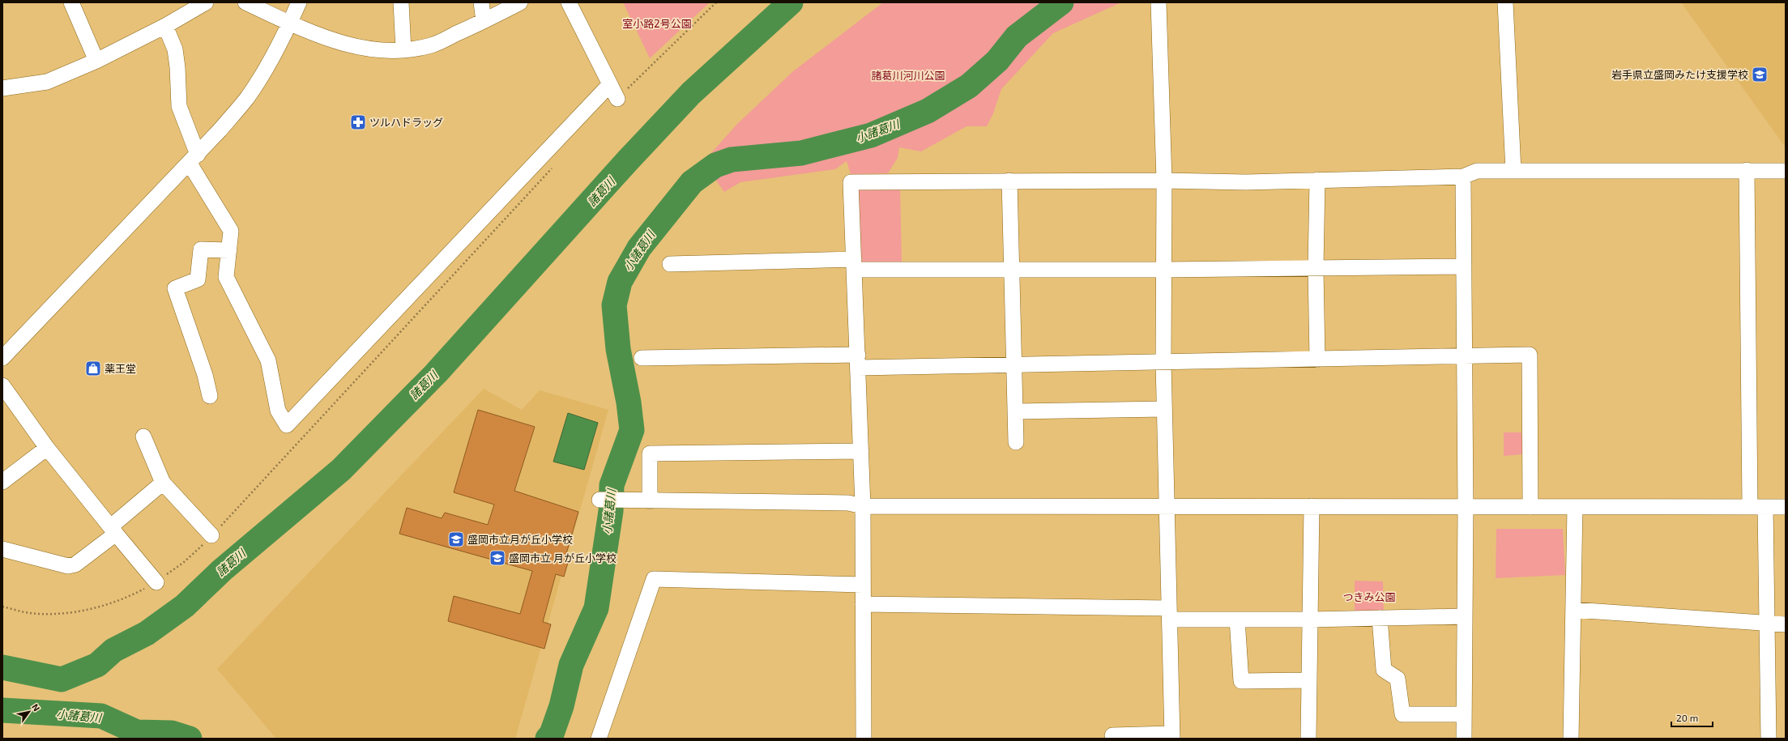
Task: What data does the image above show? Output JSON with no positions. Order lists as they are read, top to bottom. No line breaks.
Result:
{"water":["小諸葛川","諸葛川"],"parks":["室小路2号公園","諸葛川河川公園","つきみ公園"],"places":{"school or university":["岩手県立盛岡みたけ支援学校","盛岡市立月が丘小学校","盛岡市立 月が丘小学校"],"pharmacy":["ツルハドラッグ"],"shop":["薬王堂"]},"scale_bar":"20 m","north":"top right"}
